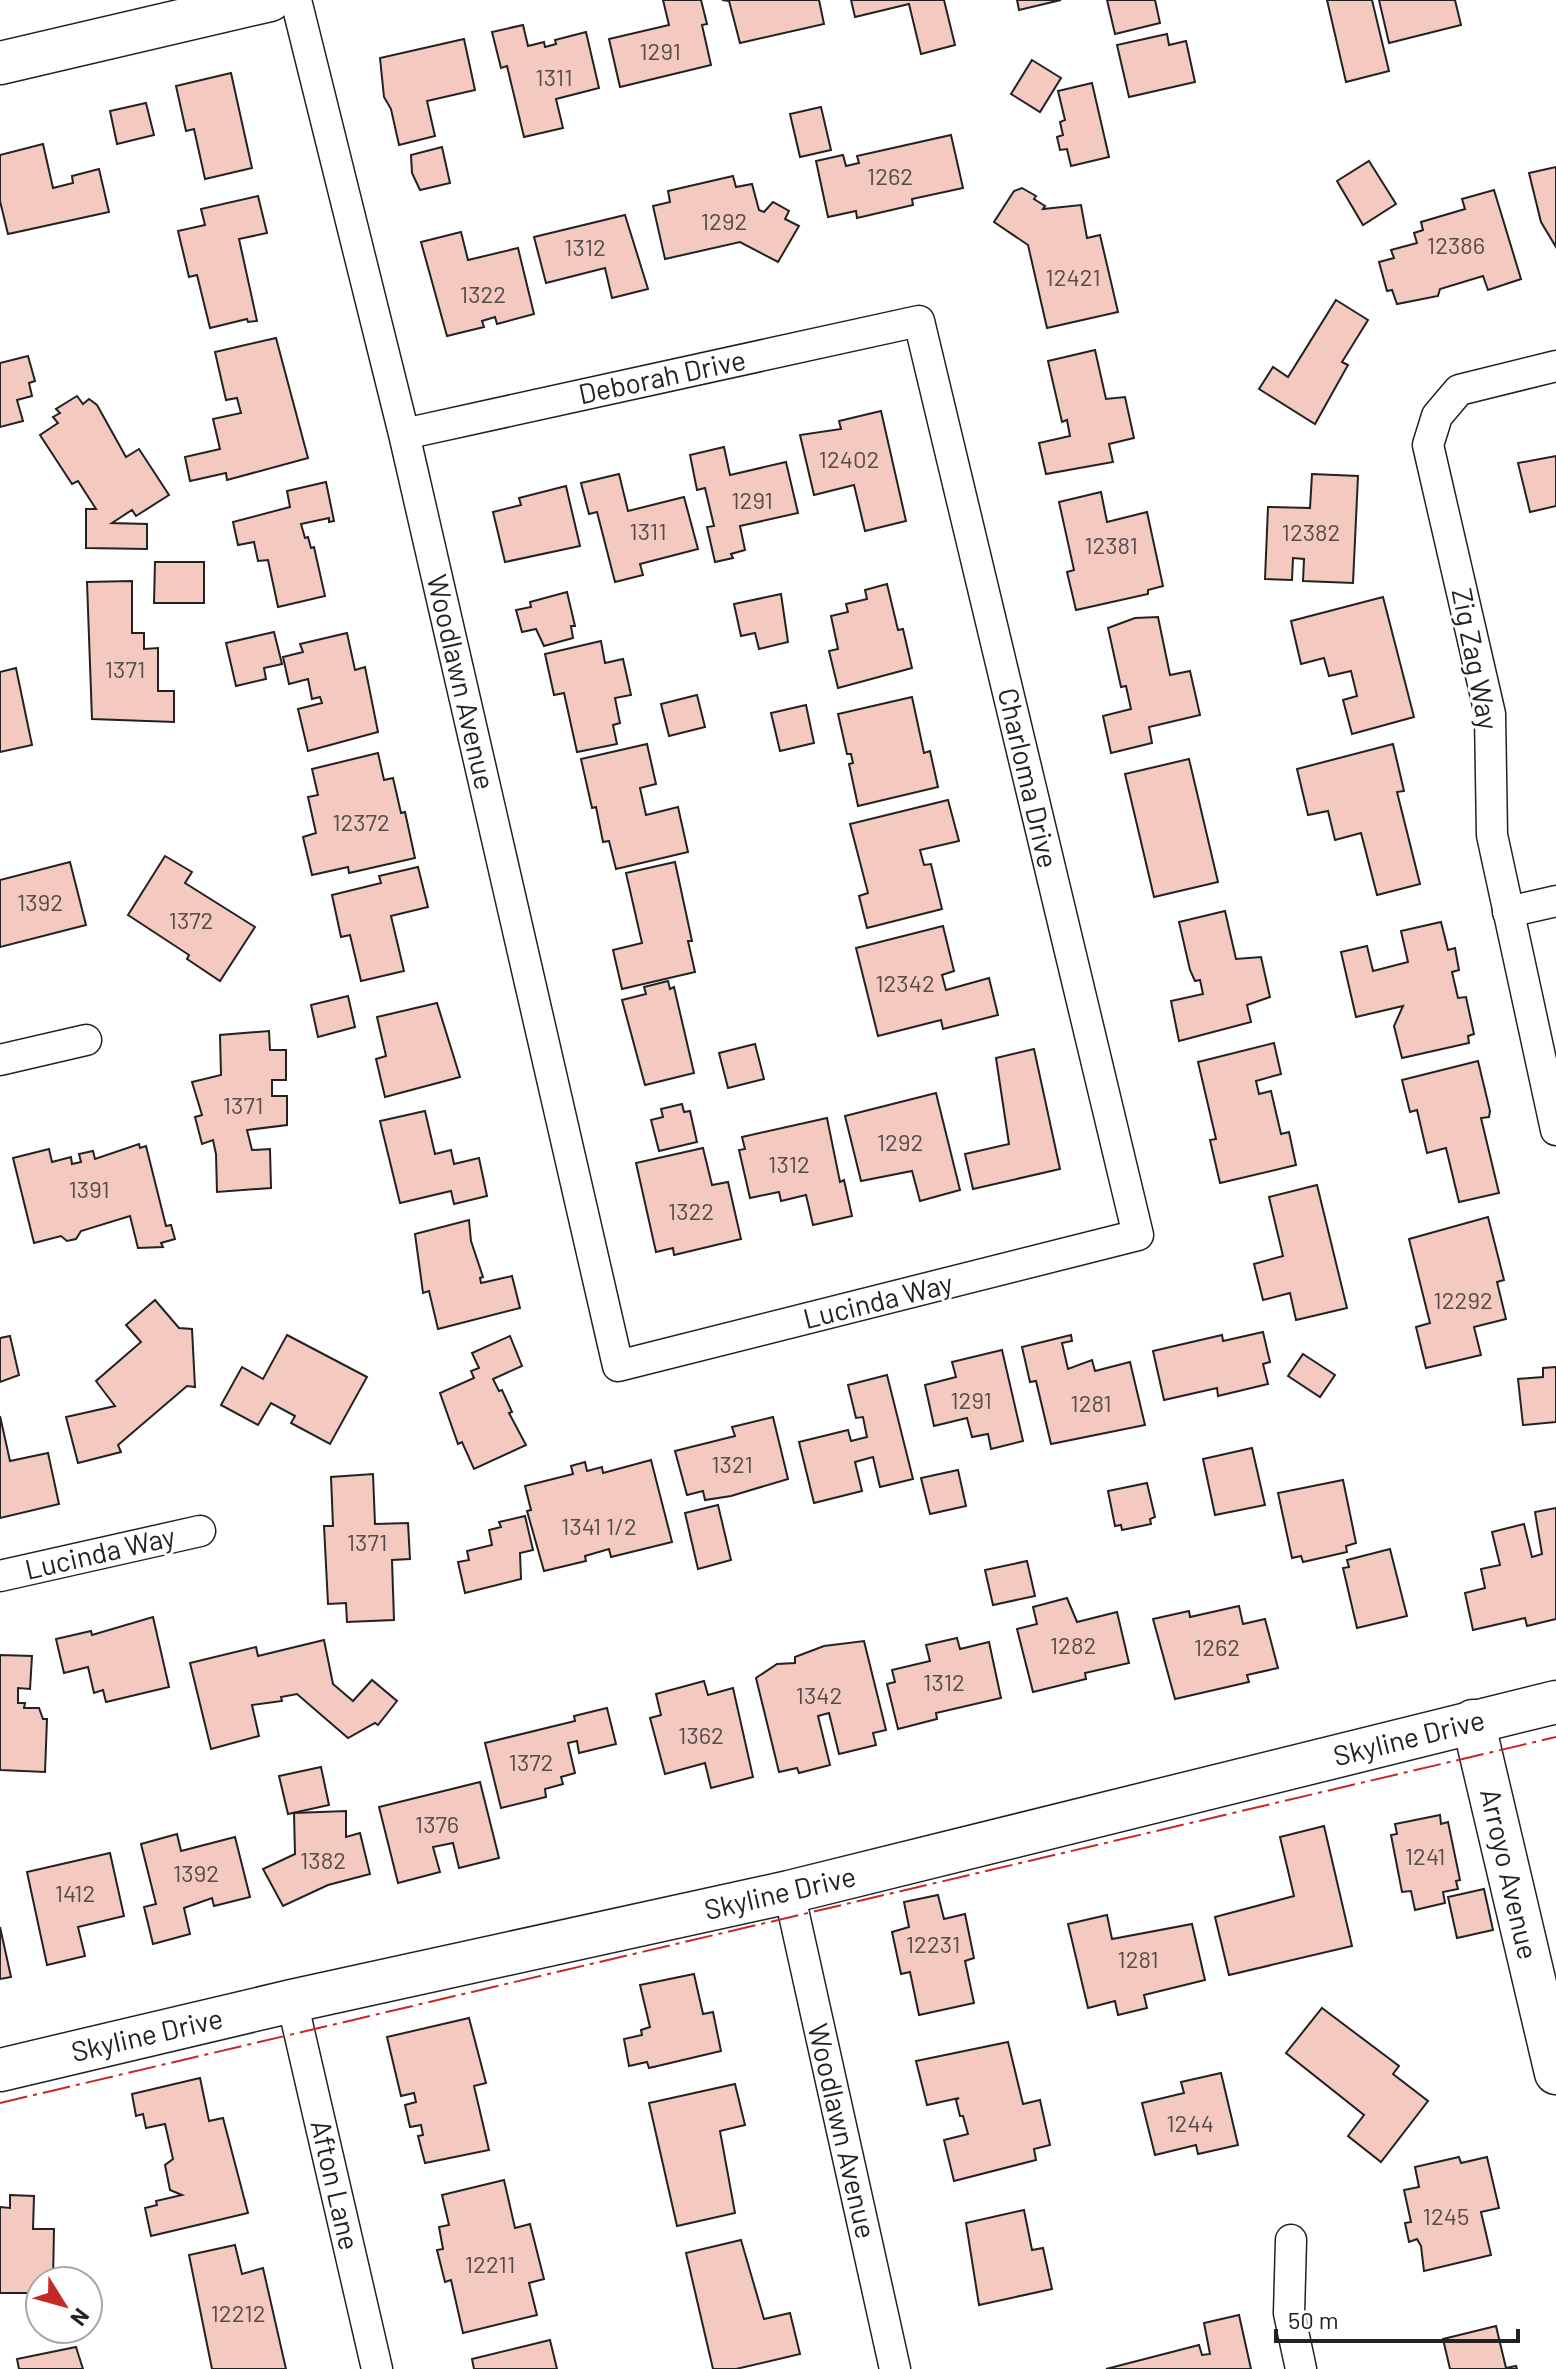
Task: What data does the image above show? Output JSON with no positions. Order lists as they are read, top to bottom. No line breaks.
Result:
{"streets":{"street":["Deborah Drive","Zig Zag Way","Woodlawn Avenue","Charloma Drive","Lucinda Way","Skyline Drive","Arroyo Avenue","Afton Lane"]},"crossings":[["Deborah Drive","Woodlawn Avenue"],["Deborah Drive","Charloma Drive"],["Woodlawn Avenue","Lucinda Way"],["Woodlawn Avenue","Skyline Drive"],["Charloma Drive","Lucinda Way"],["Skyline Drive","Arroyo Avenue"],["Skyline Drive","Afton Lane"]],"house_numbers":["1291","1311","1262","1292","12386","1312","12421","1322","12402","1291","1311","12382","12381","1371","12372","1392","1372","12342","1371","1292","1312","1391","1322","12292","1291","1281","1321","1341 1/2","1371","1282","1262","1312","1342","1362","1372","1376","1241","1382","1392","1412","12231","1281","1244","1245","12211","12212"],"scale_bar":"50 m","north":"bottom right"}
